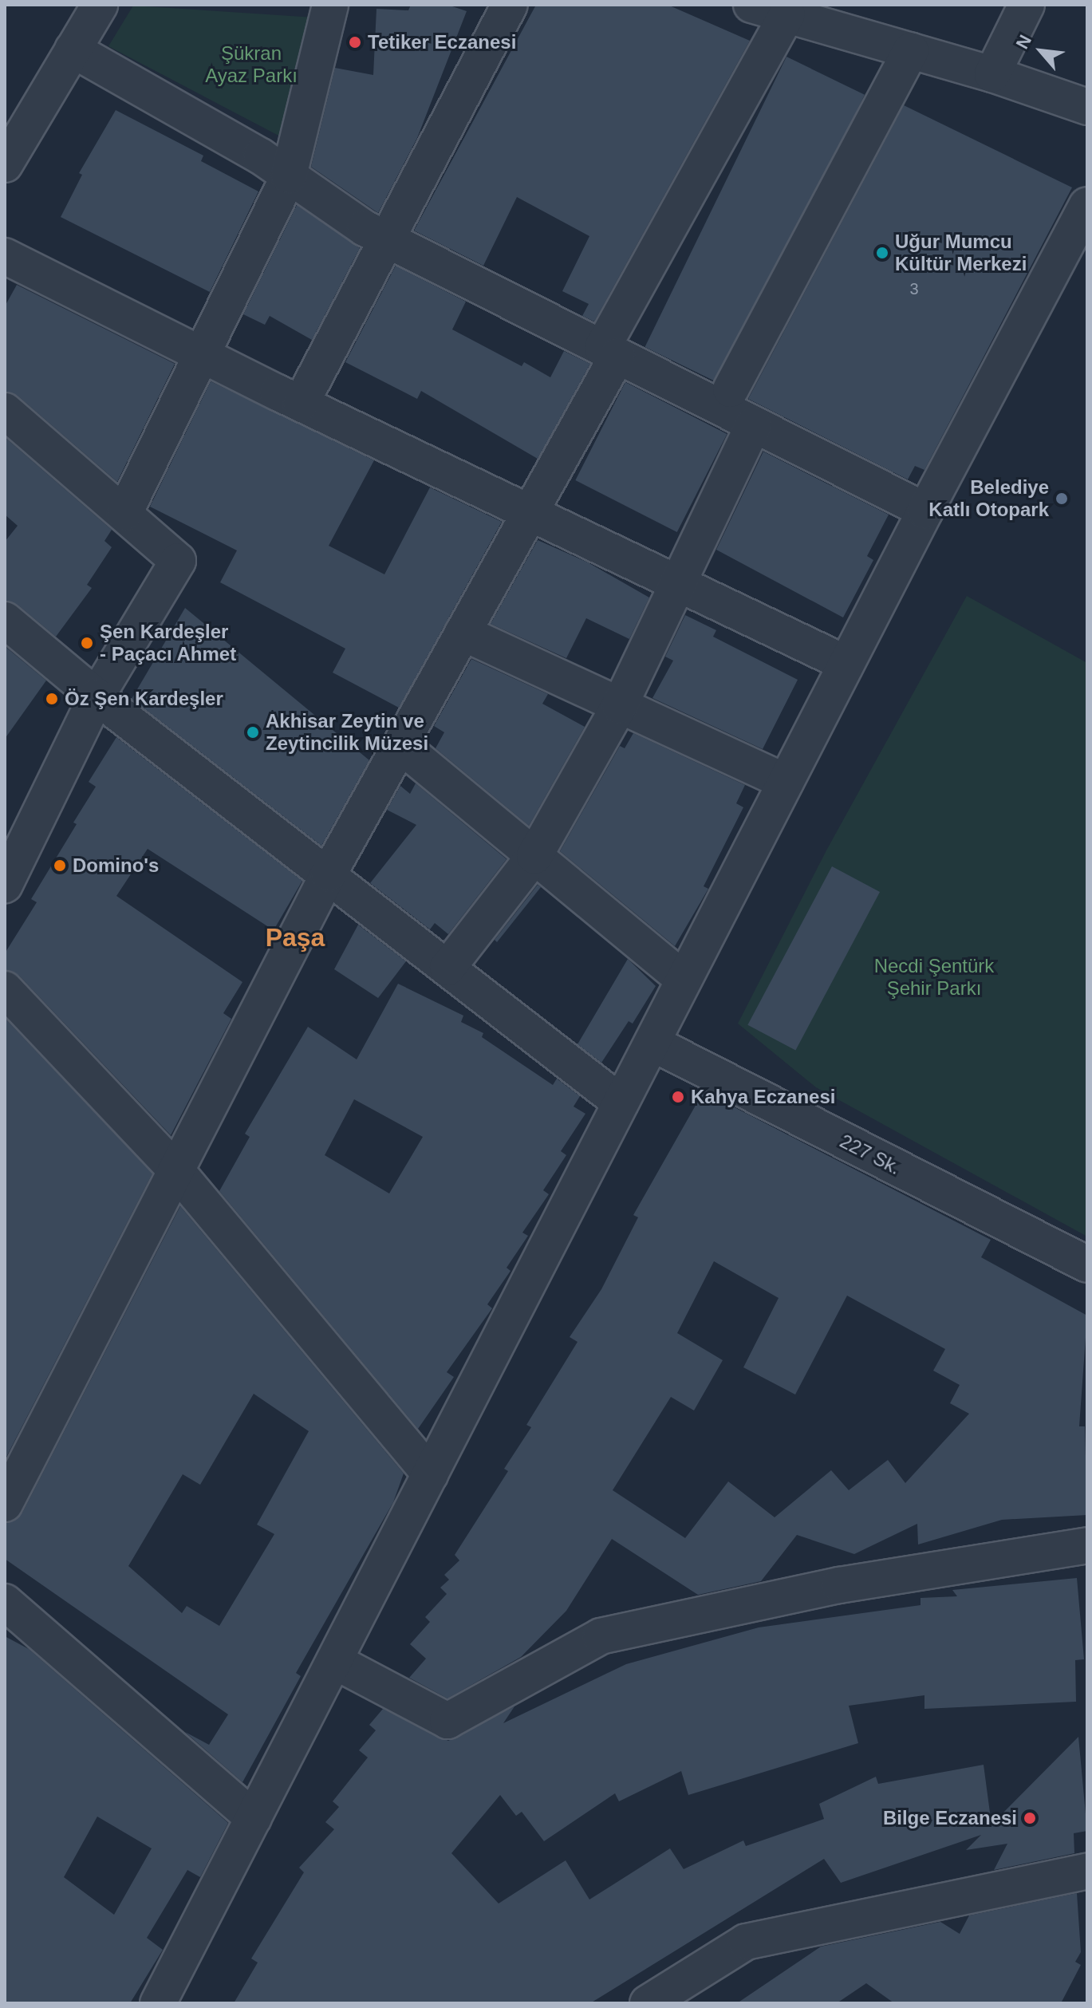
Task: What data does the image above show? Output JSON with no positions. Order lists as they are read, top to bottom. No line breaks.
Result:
{"streets":{"street":["227 Sk."]},"districts":["Paşa"],"parks":["Şükran Ayaz Parkı","Necdi Şentürk Şehir Parkı"],"places":["Tetiker Eczanesi","Uğur Mumcu Kültür Merkezi","Belediye Katlı Otopark","Şen Kardeşler - Paçacı Ahmet","Öz Şen Kardeşler","Akhisar Zeytin ve Zeytincilik Müzesi","Domino's","Kahya Eczanesi","Bilge Eczanesi"],"house_numbers":["3"],"north":"top left"}
